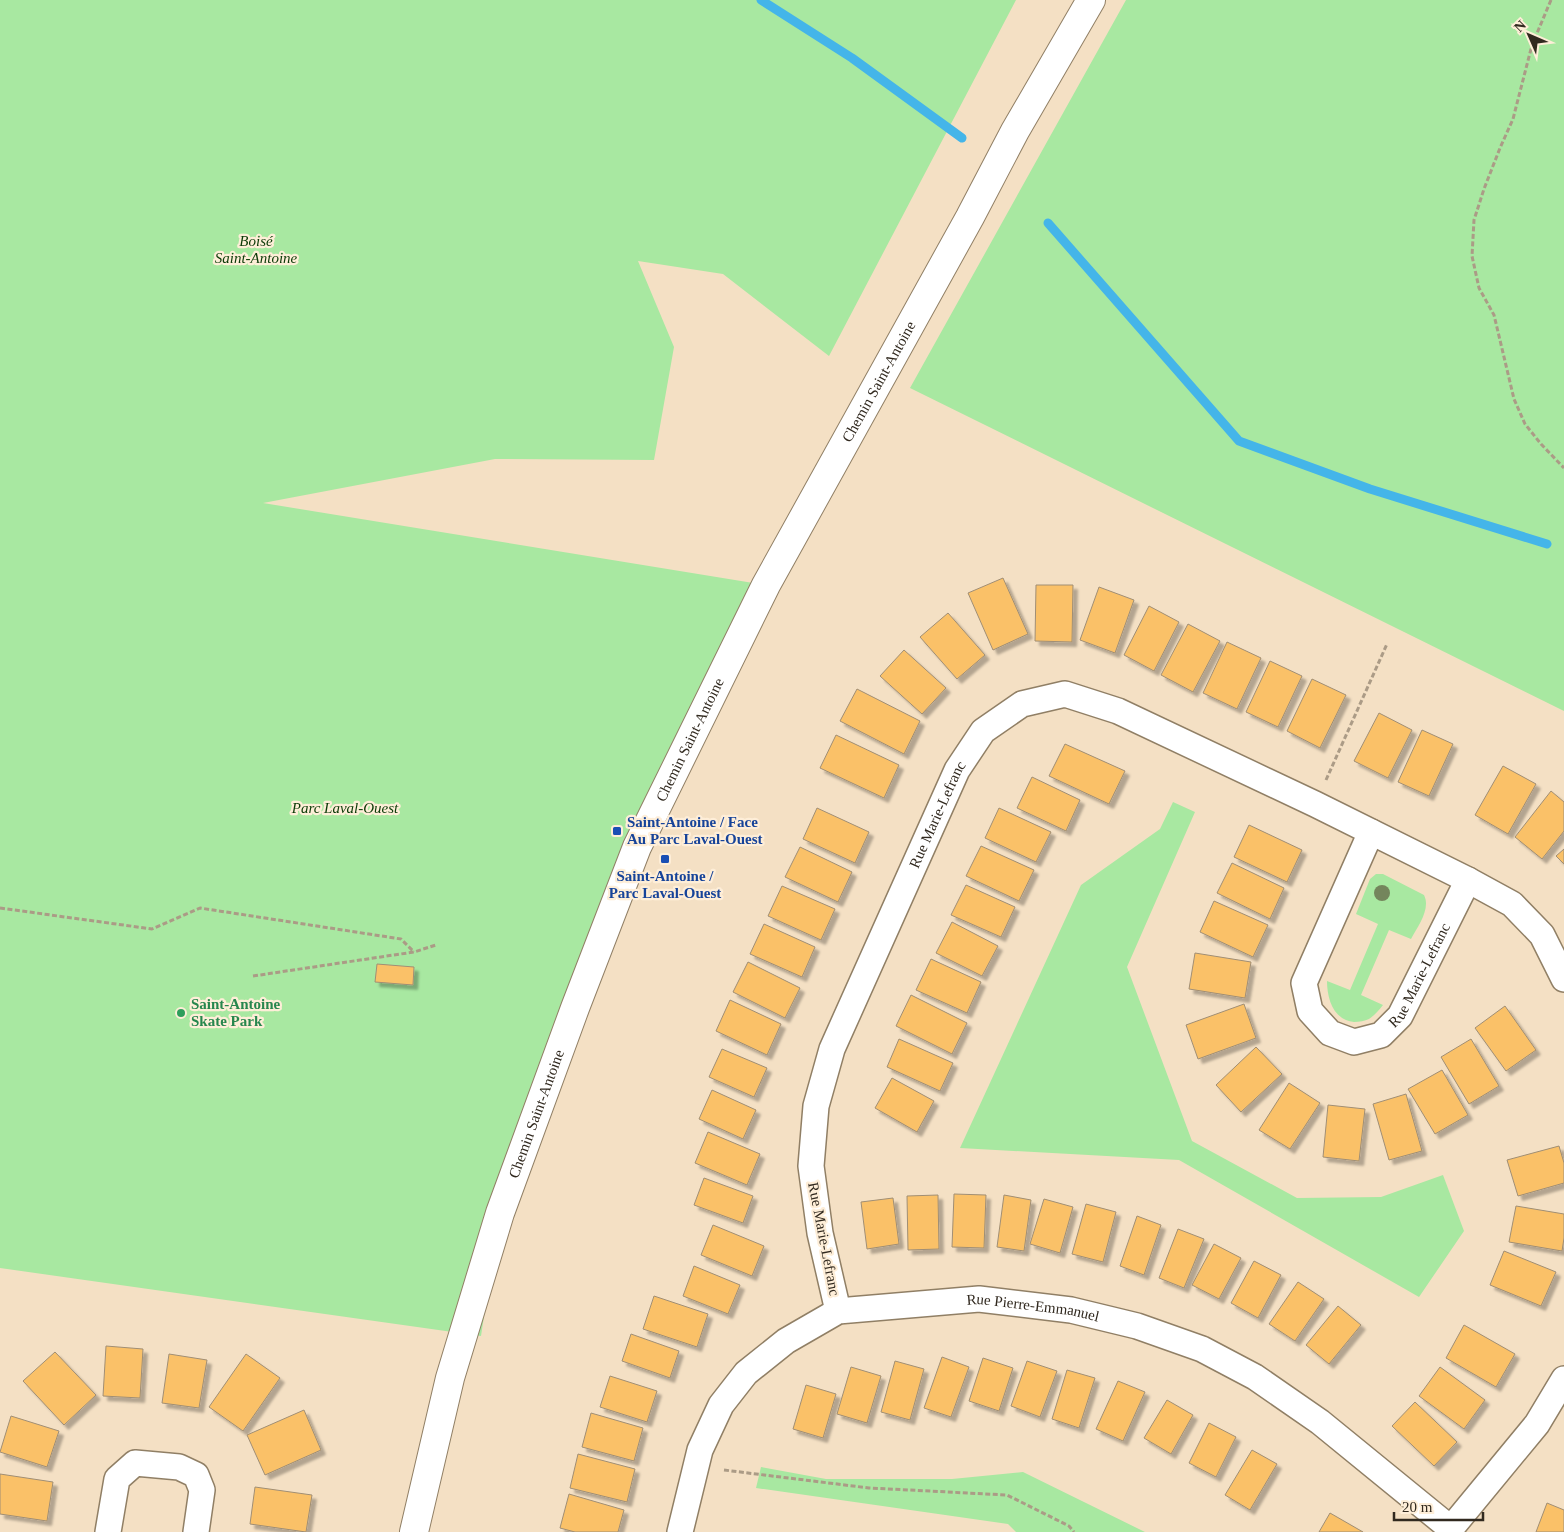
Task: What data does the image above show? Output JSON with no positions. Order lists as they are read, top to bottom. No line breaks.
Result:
{"streets":{"street":["Chemin Saint-Antoine","Rue Marie-Lefranc","Rue Pierre-Emmanuel"]},"crossings":[["Rue Marie-Lefranc","Rue Pierre-Emmanuel"]],"parks":["Boisé Saint-Antoine","Parc Laval-Ouest"],"places":{"transit":["Saint-Antoine / Face Au Parc Laval-Ouest","Saint-Antoine / Parc Laval-Ouest"],"other":["Saint-Antoine Skate Park"]},"scale_bar":"20 m","north":"top left"}
